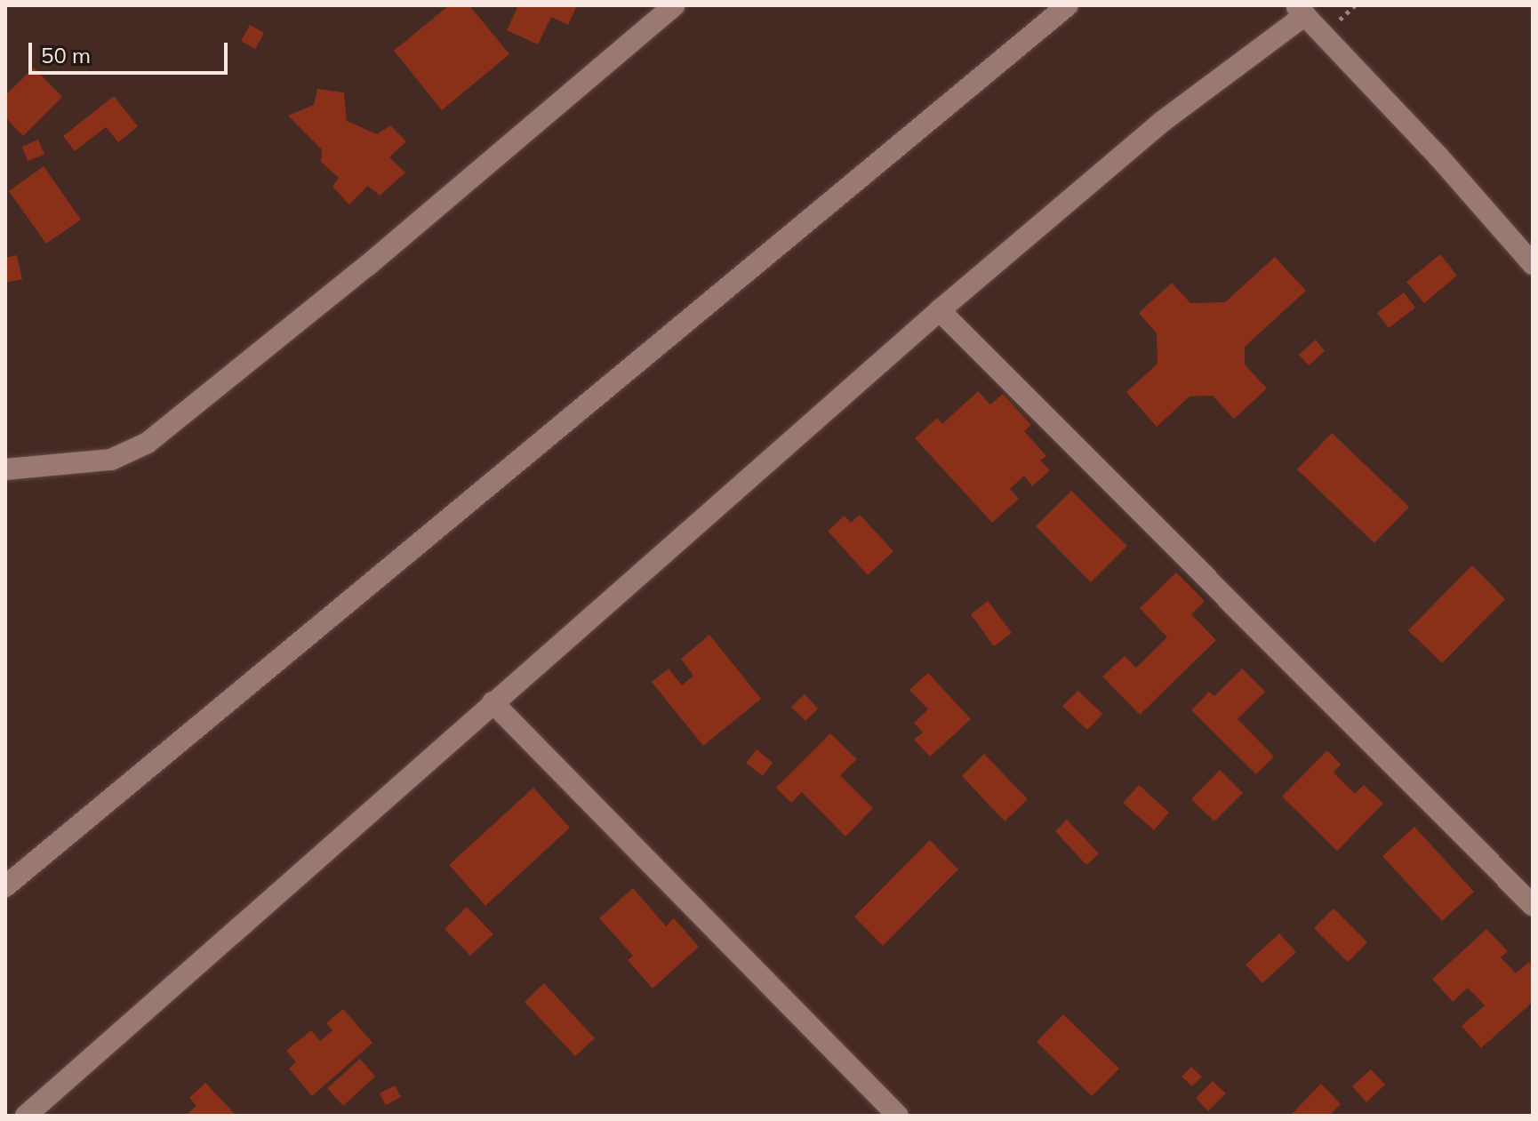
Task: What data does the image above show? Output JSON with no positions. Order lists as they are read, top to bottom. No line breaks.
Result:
{"scale_bar":"50 m"}
